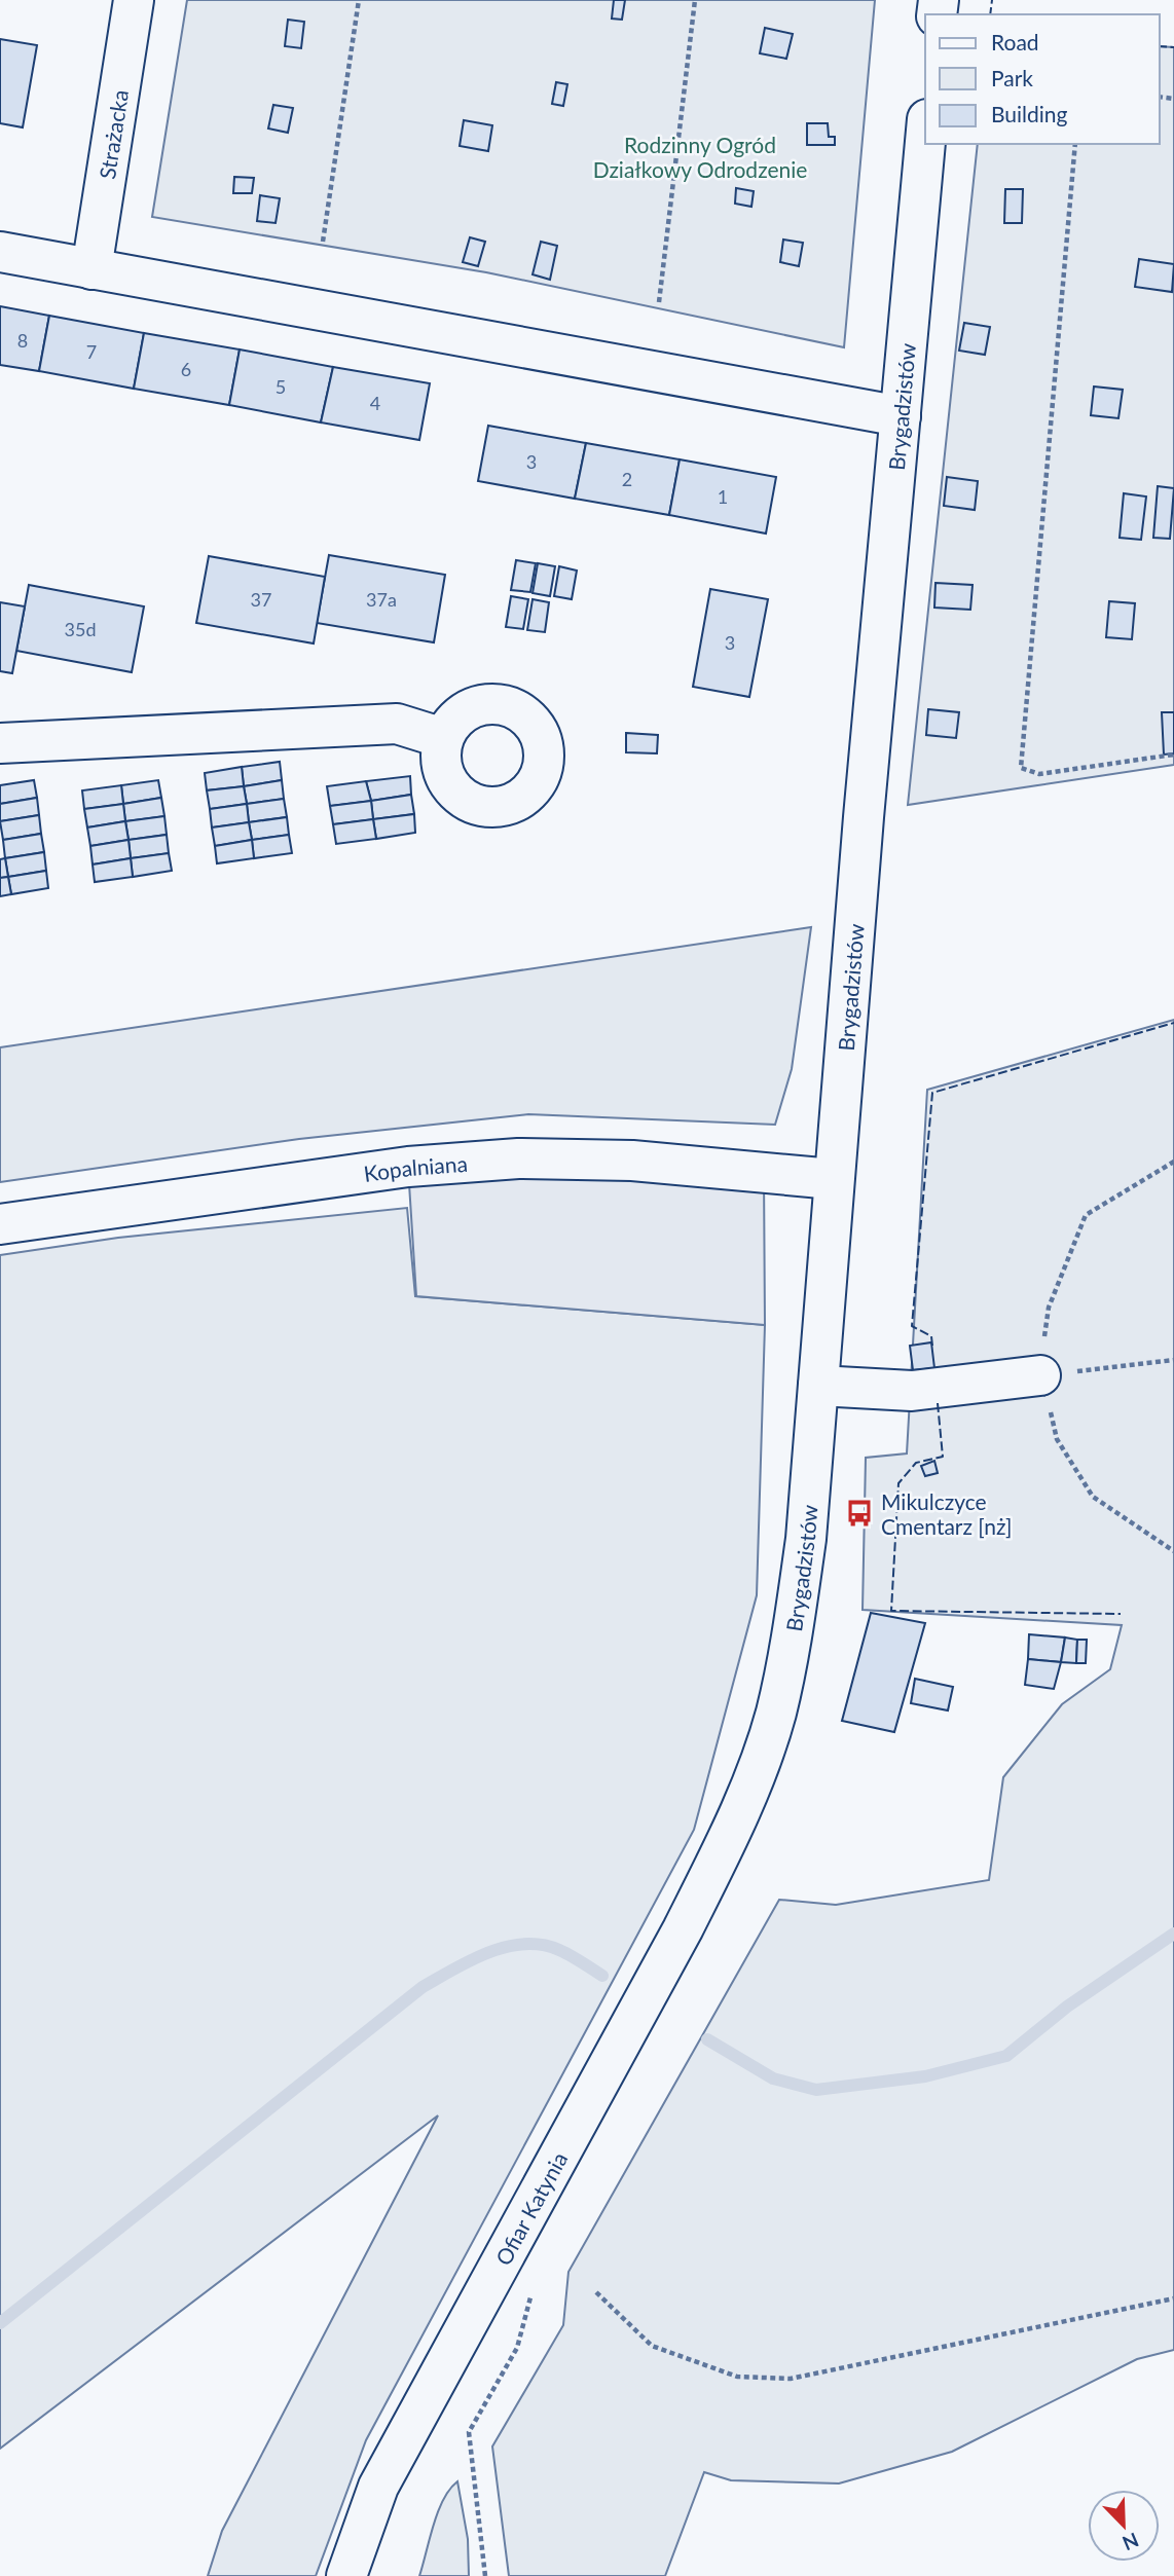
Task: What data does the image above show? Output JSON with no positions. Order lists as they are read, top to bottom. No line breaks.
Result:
{"streets":{"street":["Strażacka","Brygadzistów","Kopalniana","Ofiar Katynia"]},"crossings":[["Brygadzistów","Kopalniana"],["Brygadzistów","Ofiar Katynia"]],"parks":["Rodzinny Ogród Działkowy Odrodzenie"],"places":{"bus stop":["Mikulczyce Cmentarz [nż]"]},"house_numbers":["8","7","6","5","4","3","2","1","37","37a","35d","3"],"legend":["Road","Park","Building"],"north":"bottom right"}
